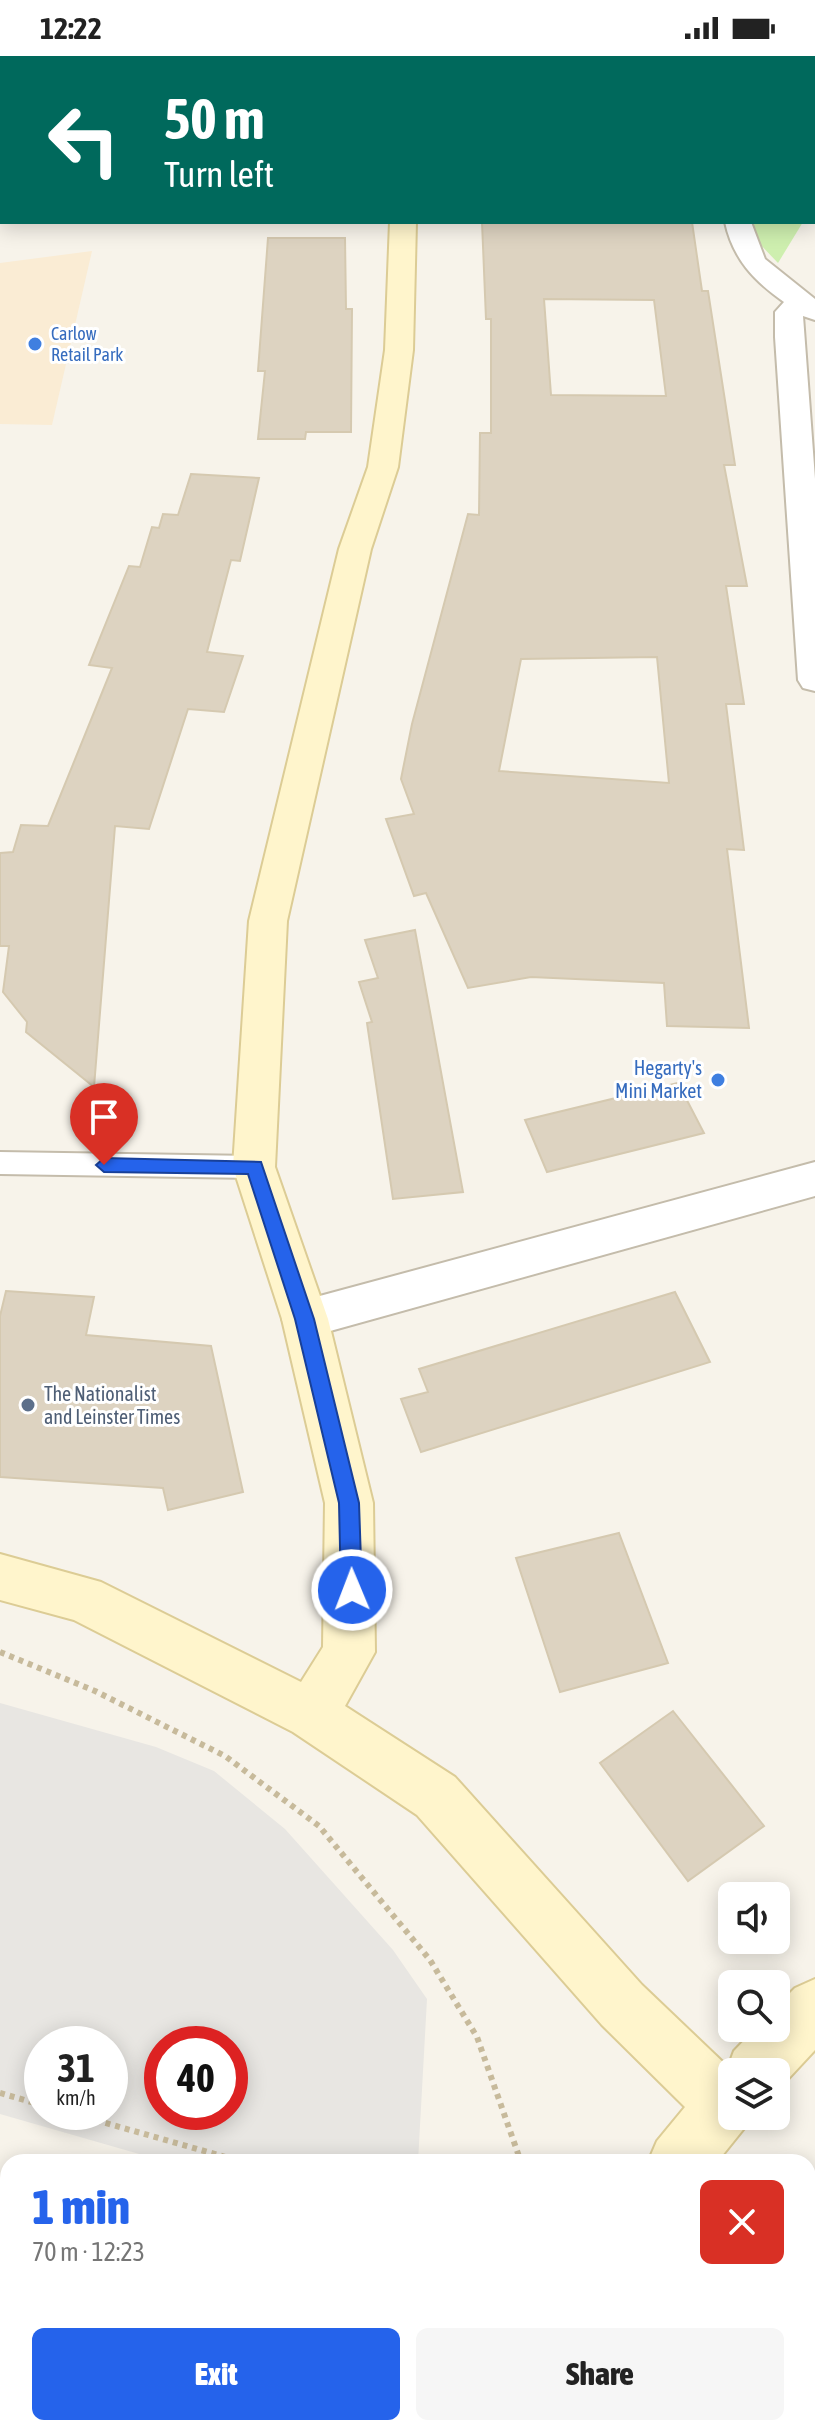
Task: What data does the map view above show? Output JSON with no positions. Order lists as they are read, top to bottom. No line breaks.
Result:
{"places":["Carlow Retail Park","Hegarty's Mini Market","The Nationalist and Leinster Times"],"page":{"status":"12:22","turn":["50 m","Turn left"],"speed":"31 km/h","limit":"40","heading":["1 min","70 m · 12:23"],"buttons":["Exit","Share"]}}
